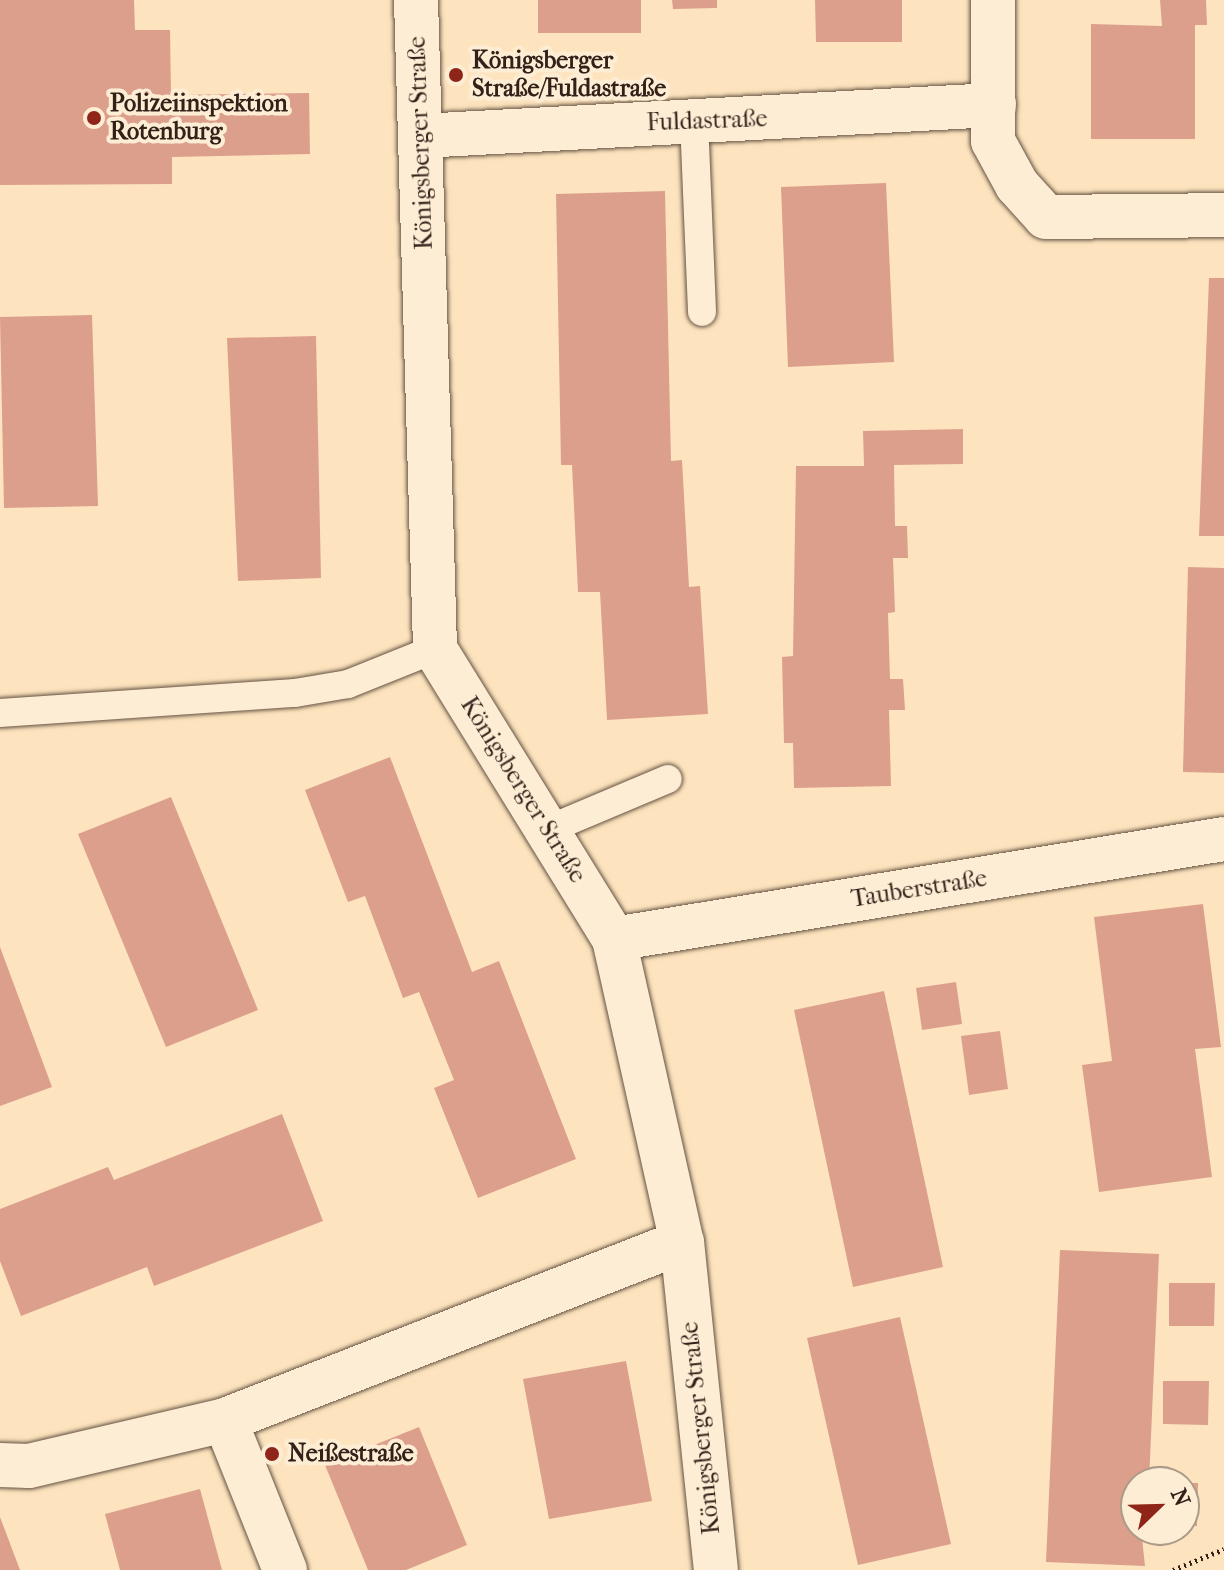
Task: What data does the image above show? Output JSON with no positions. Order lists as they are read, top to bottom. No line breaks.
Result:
{"streets":{"street":["Fuldastraße","Königsberger Straße","Tauberstraße"]},"crossings":[["Fuldastraße","Königsberger Straße"],["Königsberger Straße","Tauberstraße"]],"places":["Königsberger Straße/Fuldastraße","Polizeiinspektion Rotenburg","Neißestraße"],"north":"top right"}
